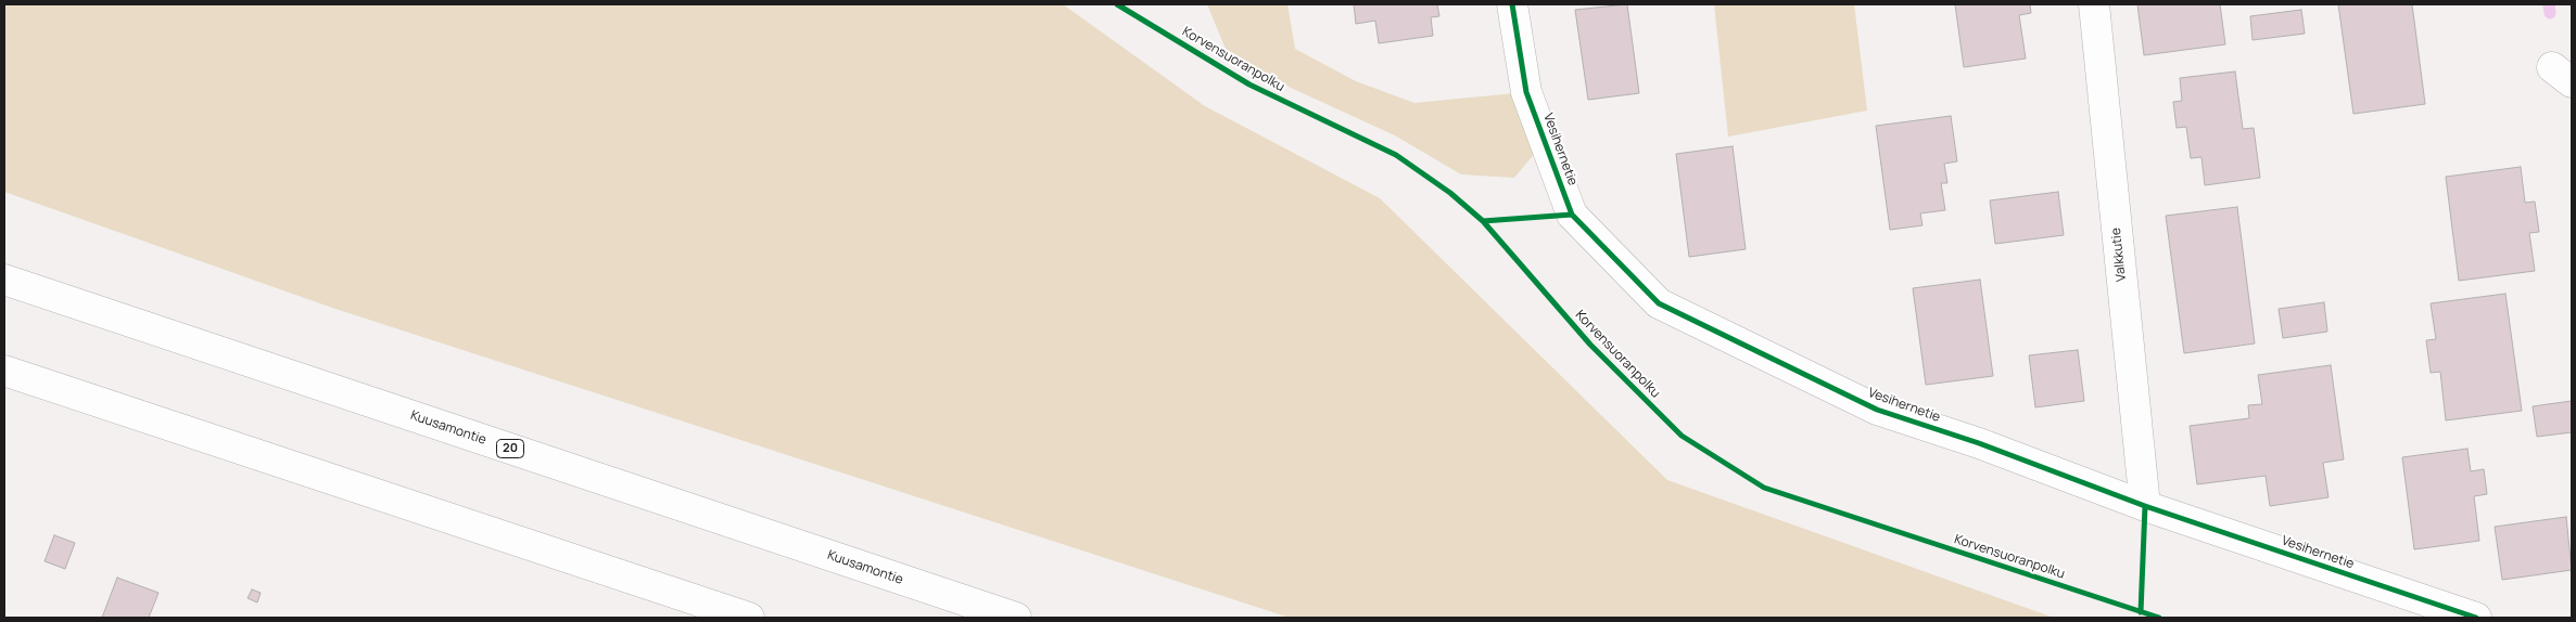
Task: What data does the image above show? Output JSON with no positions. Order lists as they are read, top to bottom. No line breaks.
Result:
{"streets":{"main road":["Vesihernetie","Valkkutie","Kuusamontie","20"],"cycle path":["Korvensuoranpolku"]},"crossings":[["Vesihernetie","Valkkutie"]]}
